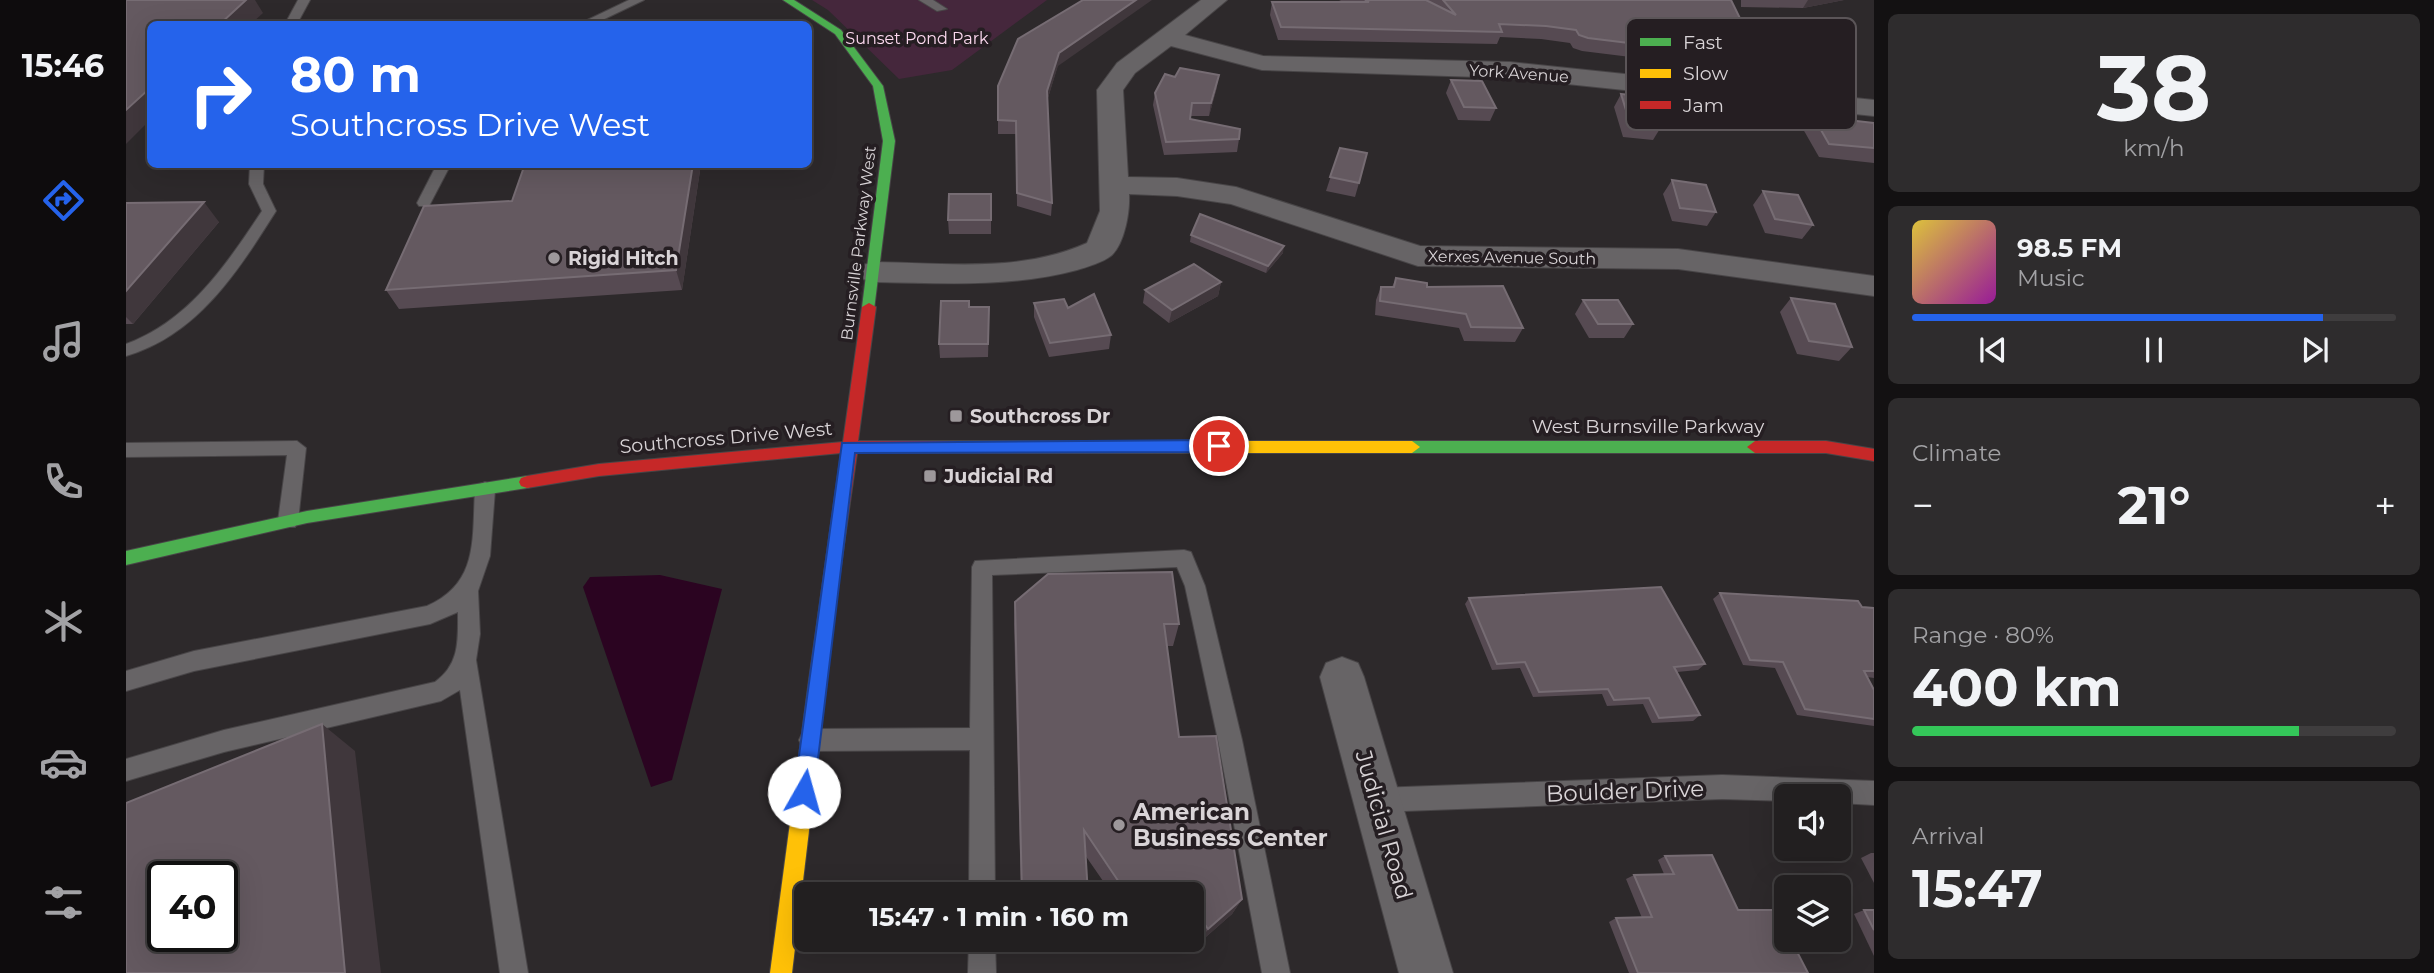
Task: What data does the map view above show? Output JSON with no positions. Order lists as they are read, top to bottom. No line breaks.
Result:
{"streets":{"street":["York Avenue","Burnsville Parkway West","Xerxes Avenue South","West Burnsville Parkway","Southcross Drive West","Judicial Road"],"lane":["Boulder Drive"]},"crossings":[["Burnsville Parkway West","Southcross Drive West"],["West Burnsville Parkway","Southcross Drive West"],["Boulder Drive","Judicial Road"]],"parks":["Sunset Pond Park"],"places":{"other":["Rigid Hitch","American Business Center"],"transit":["Southcross Dr","Judicial Rd"]},"legend":["Fast","Slow","Jam"],"page":{"tabs":"15:46","tile":[["38","km/h"],"Climate",["Range · 80%","400 km"],["Arrival","15:47"]],"turn":["80 m","Southcross Drive West"],"song":["98.5 FM","Music"],"heat":["−","21°","+"],"limit":"40","trip":"15:47 · 1 min · 160 m"}}
